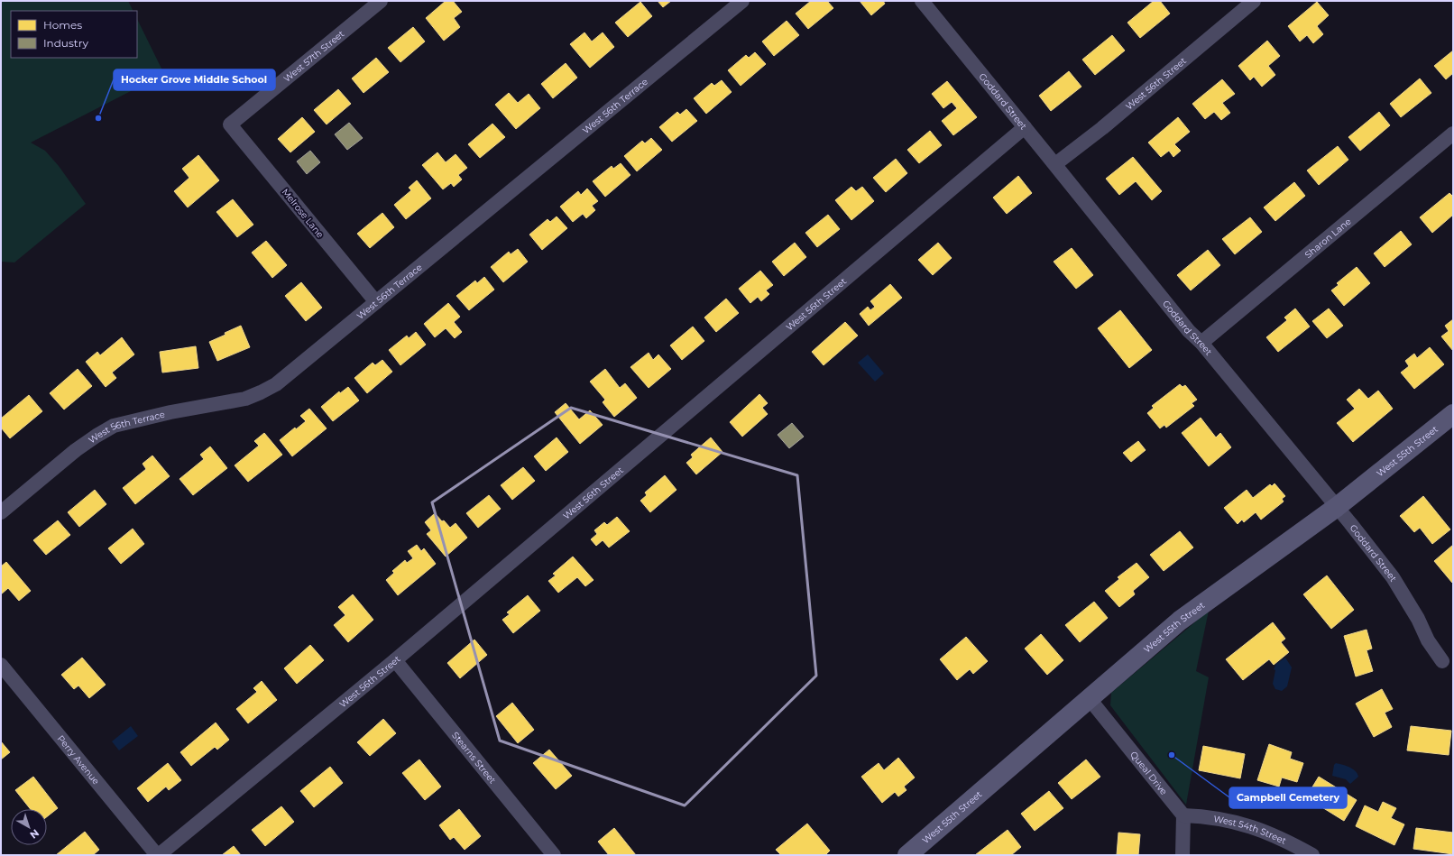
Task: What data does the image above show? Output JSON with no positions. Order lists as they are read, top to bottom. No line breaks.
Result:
{"streets":{"street":["West 57th Street","West 56th Street","Goddard Street","West 56th Terrace","Melrose Lane","Sharon Lane","West 55th Street","Stearns Street","Perry Avenue","Queal Drive","West 54th Street"]},"crossings":[["West 57th Street","Melrose Lane"],["West 56th Street","Goddard Street"],["West 56th Street","Stearns Street"],["West 56th Street","Perry Avenue"],["Goddard Street","Sharon Lane"],["Goddard Street","West 55th Street"],["West 56th Terrace","Melrose Lane"],["West 55th Street","Queal Drive"],["Queal Drive","West 54th Street"]],"places":["Hocker Grove Middle School","Campbell Cemetery"],"legend":["Homes","Industry"],"north":"bottom right"}
